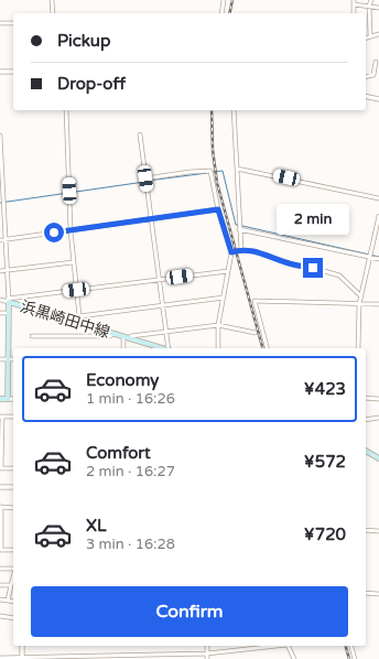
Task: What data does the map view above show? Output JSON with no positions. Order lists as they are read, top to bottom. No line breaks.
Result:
{"streets":{"main road":["浜黒崎田中線"]},"page":{"banner":["Pickup","Drop-off"],"bubble":"2 min","list":[{"name":"Economy","note":"1 min · 16:26","value":"¥423"},{"name":"Comfort","note":"2 min · 16:27","value":"¥572"},{"name":"XL","note":"3 min · 16:28","value":"¥720"}],"buttons":"Confirm"}}
